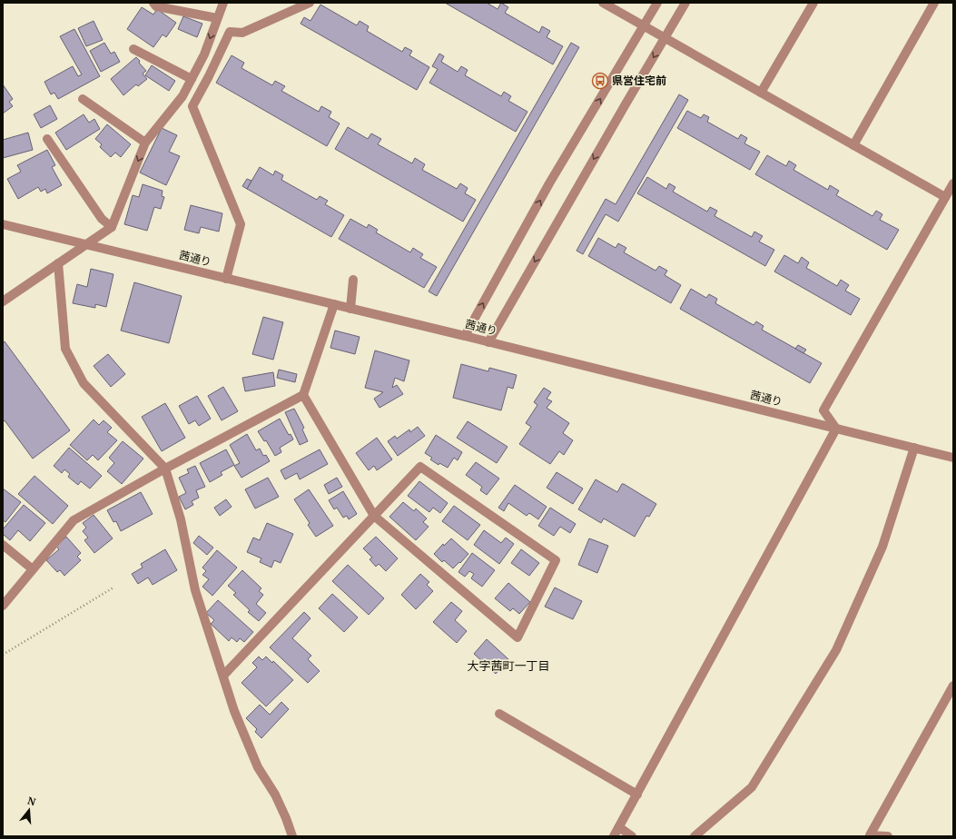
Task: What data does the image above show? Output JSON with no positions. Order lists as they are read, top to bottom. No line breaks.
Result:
{"streets":{"street":["茜通り"]},"districts":["大字茜町一丁目"],"places":{"bus stop":["県営住宅前"]},"north":"top"}
